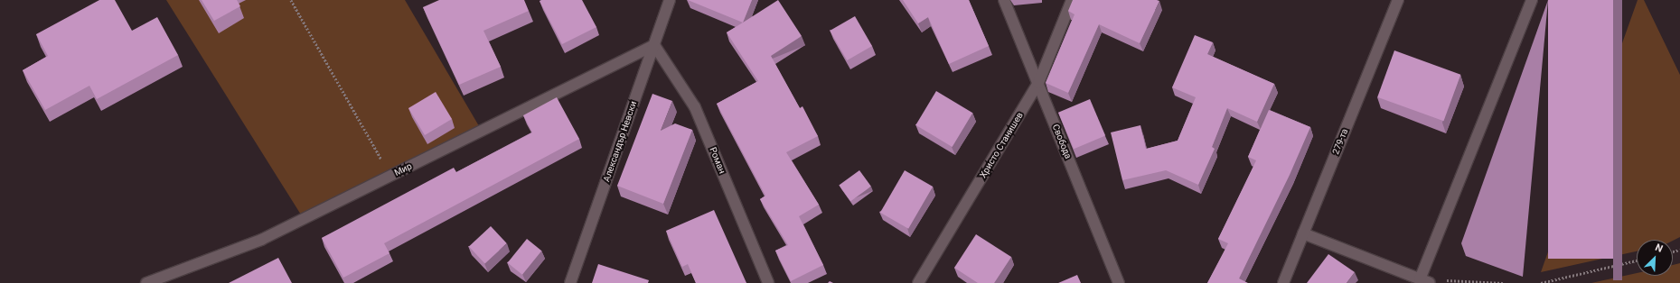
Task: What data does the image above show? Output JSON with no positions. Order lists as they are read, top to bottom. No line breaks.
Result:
{"streets":{"street":["Александър Невски","Свобода","279-та","Христо Станишев","Роман","Мир"]},"crossings":[["Александър Невски","Роман"],["Александър Невски","Мир"],["Свобода","Христо Станишев"],["Роман","Мир"]],"north":"top right"}
